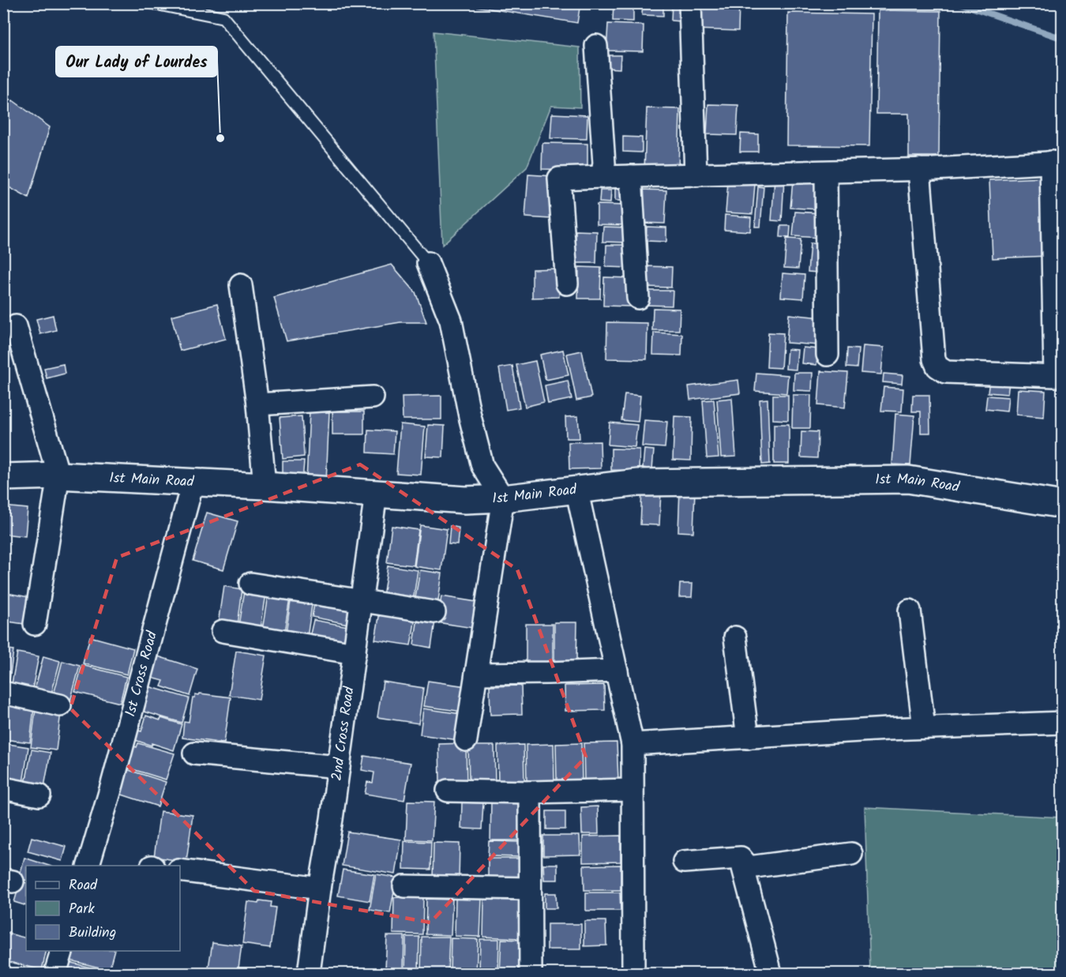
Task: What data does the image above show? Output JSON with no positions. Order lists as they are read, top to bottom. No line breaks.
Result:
{"streets":{"street":["1st Main Road","1st Cross Road","2nd Cross Road"]},"crossings":[["1st Main Road","1st Cross Road"],["1st Main Road","2nd Cross Road"]],"places":["Our Lady of Lourdes"],"legend":["Road","Park","Building"]}
